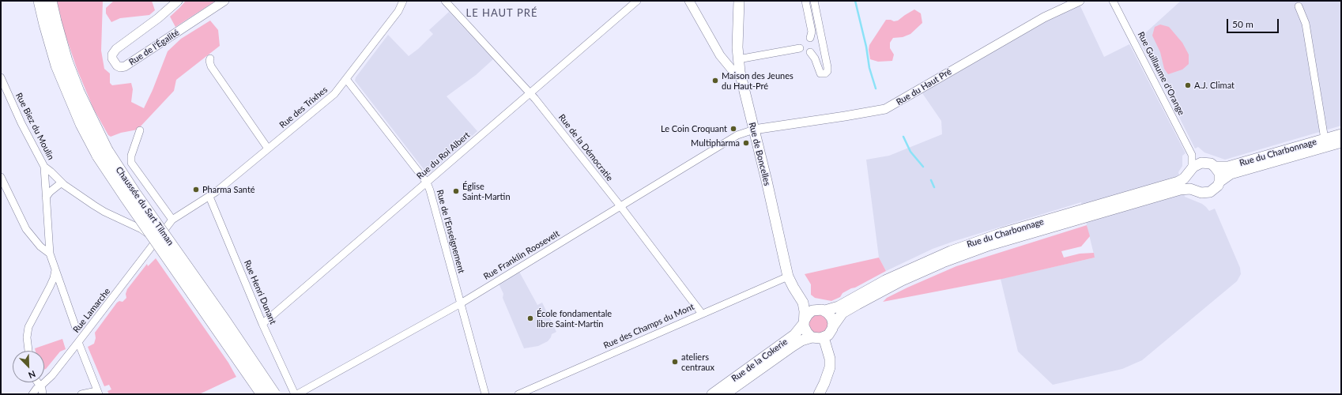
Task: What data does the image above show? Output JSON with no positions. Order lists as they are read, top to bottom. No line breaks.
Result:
{"streets":{"highway":["Chaussée du Sart Tilman"],"main road":["Rue du Charbonnage","Rue de Boncelles","Rue de la Cokerie"],"street":["Rue de l'Égalité","Rue Guillaume d'Orange","Rue du Haut Pré","Rue des Trixhes","Rue Biez du Moulin","Rue de la Démocratie","Rue du Roi Albert","Rue de l'Enseignement","Rue Franklin Roosevelt","Rue Henri Dunant","Rue Lamarche","Rue des Champs du Mont"]},"crossings":[["Rue Guillaume d'Orange","Rue du Charbonnage"],["Rue du Haut Pré","Rue de Boncelles"],["Rue du Haut Pré","Rue Franklin Roosevelt"],["Rue des Trixhes","Rue de l'Enseignement"],["Rue des Trixhes","Rue Henri Dunant"],["Rue Biez du Moulin","Rue Lamarche"],["Rue de la Démocratie","Rue du Roi Albert"],["Rue de la Démocratie","Rue Franklin Roosevelt"],["Rue de la Démocratie","Rue des Champs du Mont"],["Rue du Charbonnage","Rue de Boncelles"],["Rue du Charbonnage","Rue de la Cokerie"],["Rue de Boncelles","Rue Franklin Roosevelt"],["Rue de Boncelles","Rue des Champs du Mont"],["Rue de Boncelles","Rue de la Cokerie"],["Rue du Roi Albert","Rue de l'Enseignement"],["Rue du Roi Albert","Rue Henri Dunant"],["Rue de l'Enseignement","Rue Franklin Roosevelt"]],"districts":["LE HAUT PRÉ"],"places":["Maison des Jeunes du Haut-Pré","A.J. Climat","Le Coin Croquant","Multipharma","Pharma Santé","Église Saint-Martin","École fondamentale libre Saint-Martin","ateliers centraux"],"scale_bar":"50 m","north":"bottom right"}
